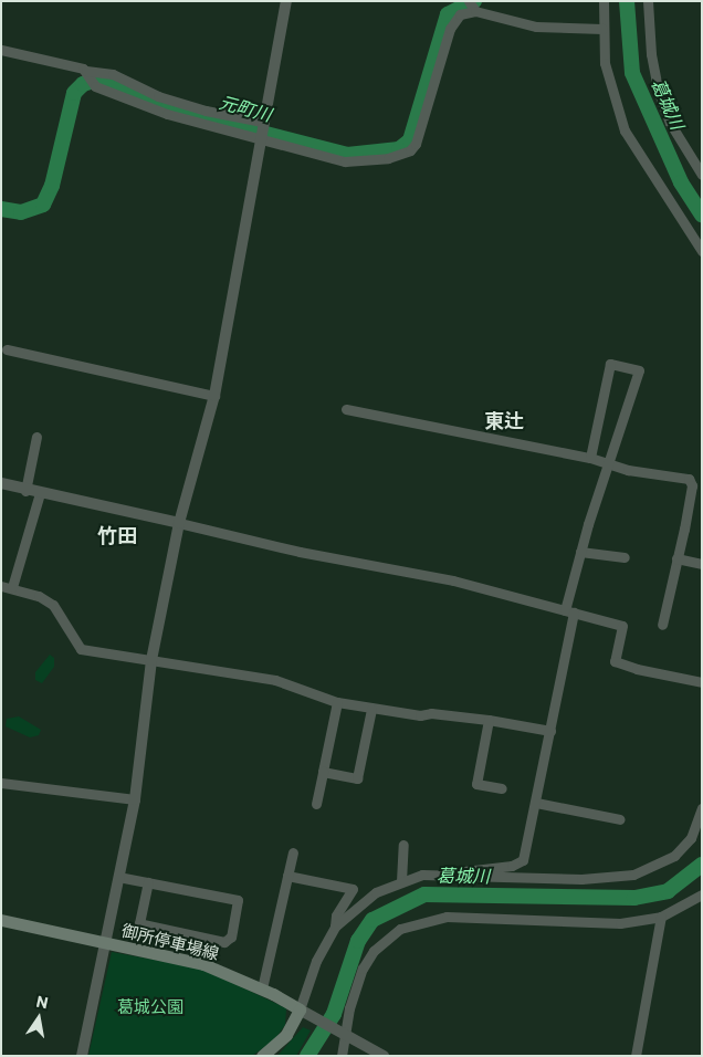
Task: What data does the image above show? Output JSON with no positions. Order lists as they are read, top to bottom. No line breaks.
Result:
{"streets":{"main road":["御所停車場線"]},"districts":["東辻","竹田"],"water":["葛城川","元町川"],"parks":["葛城公園"],"north":"top"}
